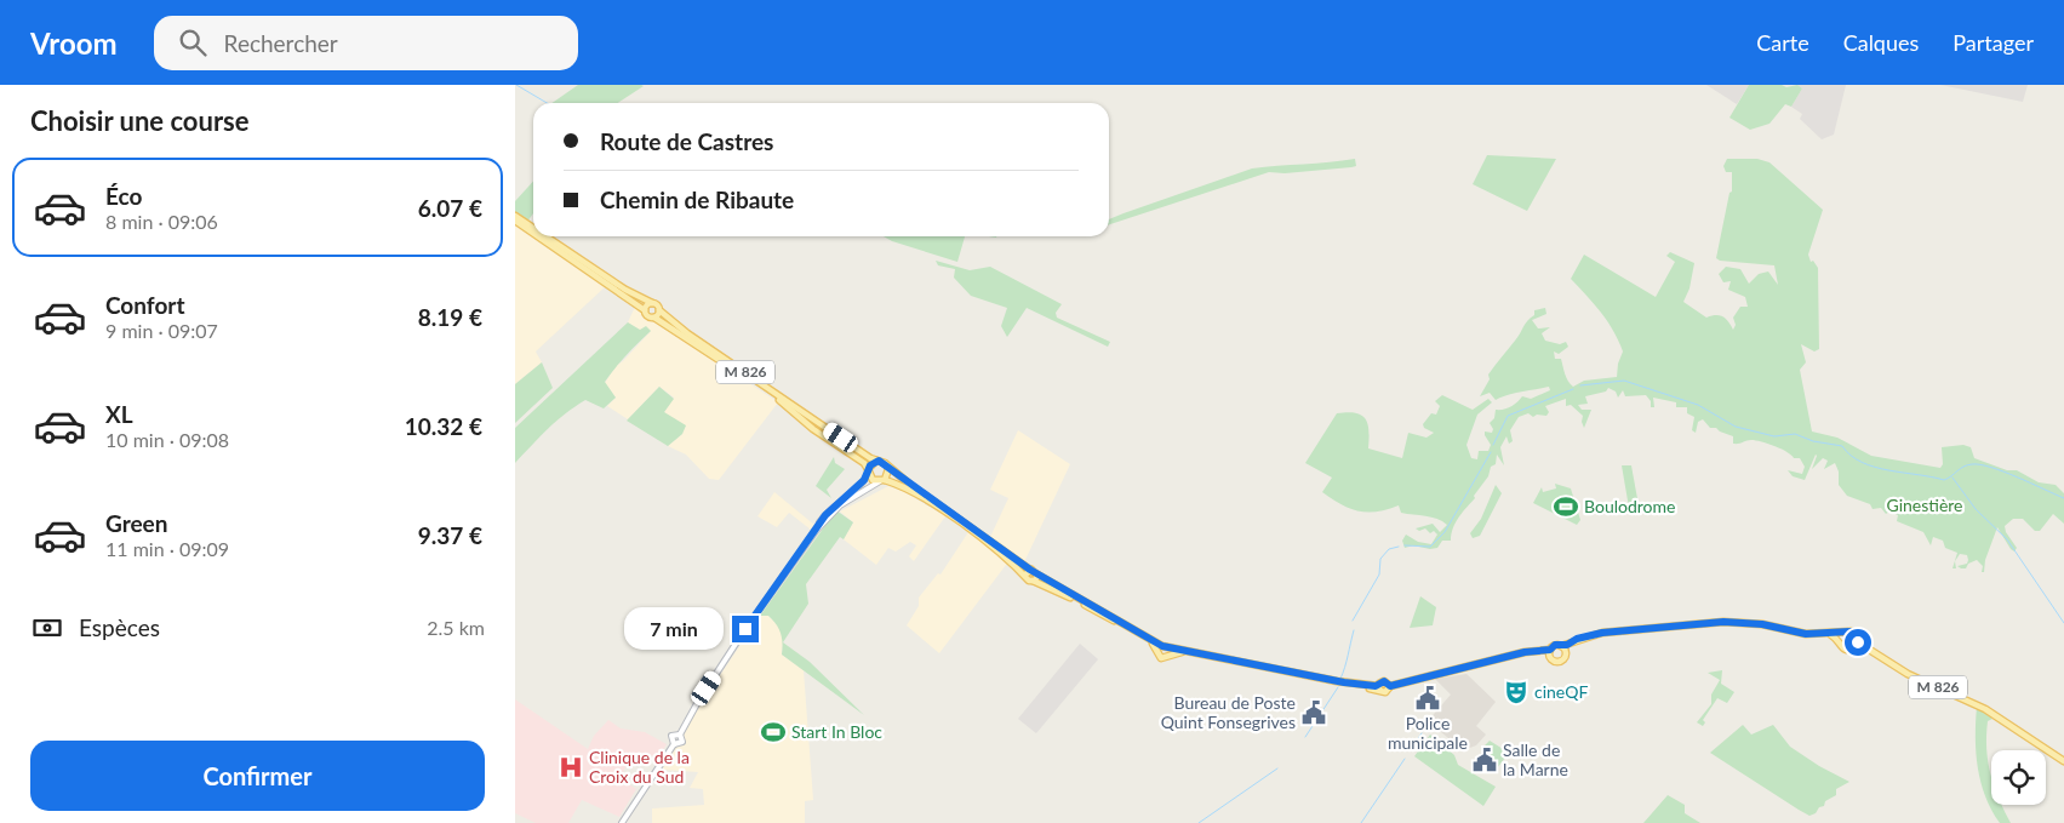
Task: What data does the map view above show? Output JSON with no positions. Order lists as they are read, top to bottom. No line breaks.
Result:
{"streets":{"main road":["M 826"]},"parks":["Ginestière"],"places":{"sports":["Boulodrome","Start In Bloc"],"theatre":["cineQF"],"public building":["Police municipale","Bureau de Poste Quint Fonsegrives","Salle de la Marne"],"hospital":["Clinique de la Croix du Sud"]},"page":{"header":"Vroom","search":"Rechercher","nav":["Carte","Calques","Partager"],"heading":"Choisir une course","banner":["Route de Castres","Chemin de Ribaute"],"list":[{"name":"Éco","note":"8 min · 09:06","value":"6.07 €"},{"name":"Confort","note":"9 min · 09:07","value":"8.19 €"},{"name":"XL","note":"10 min · 09:08","value":"10.32 €"},{"name":"Green","note":"11 min · 09:09","value":"9.37 €"}],"pay":["Espèces","2.5 km"],"bubble":"7 min","buttons":"Confirmer"}}
